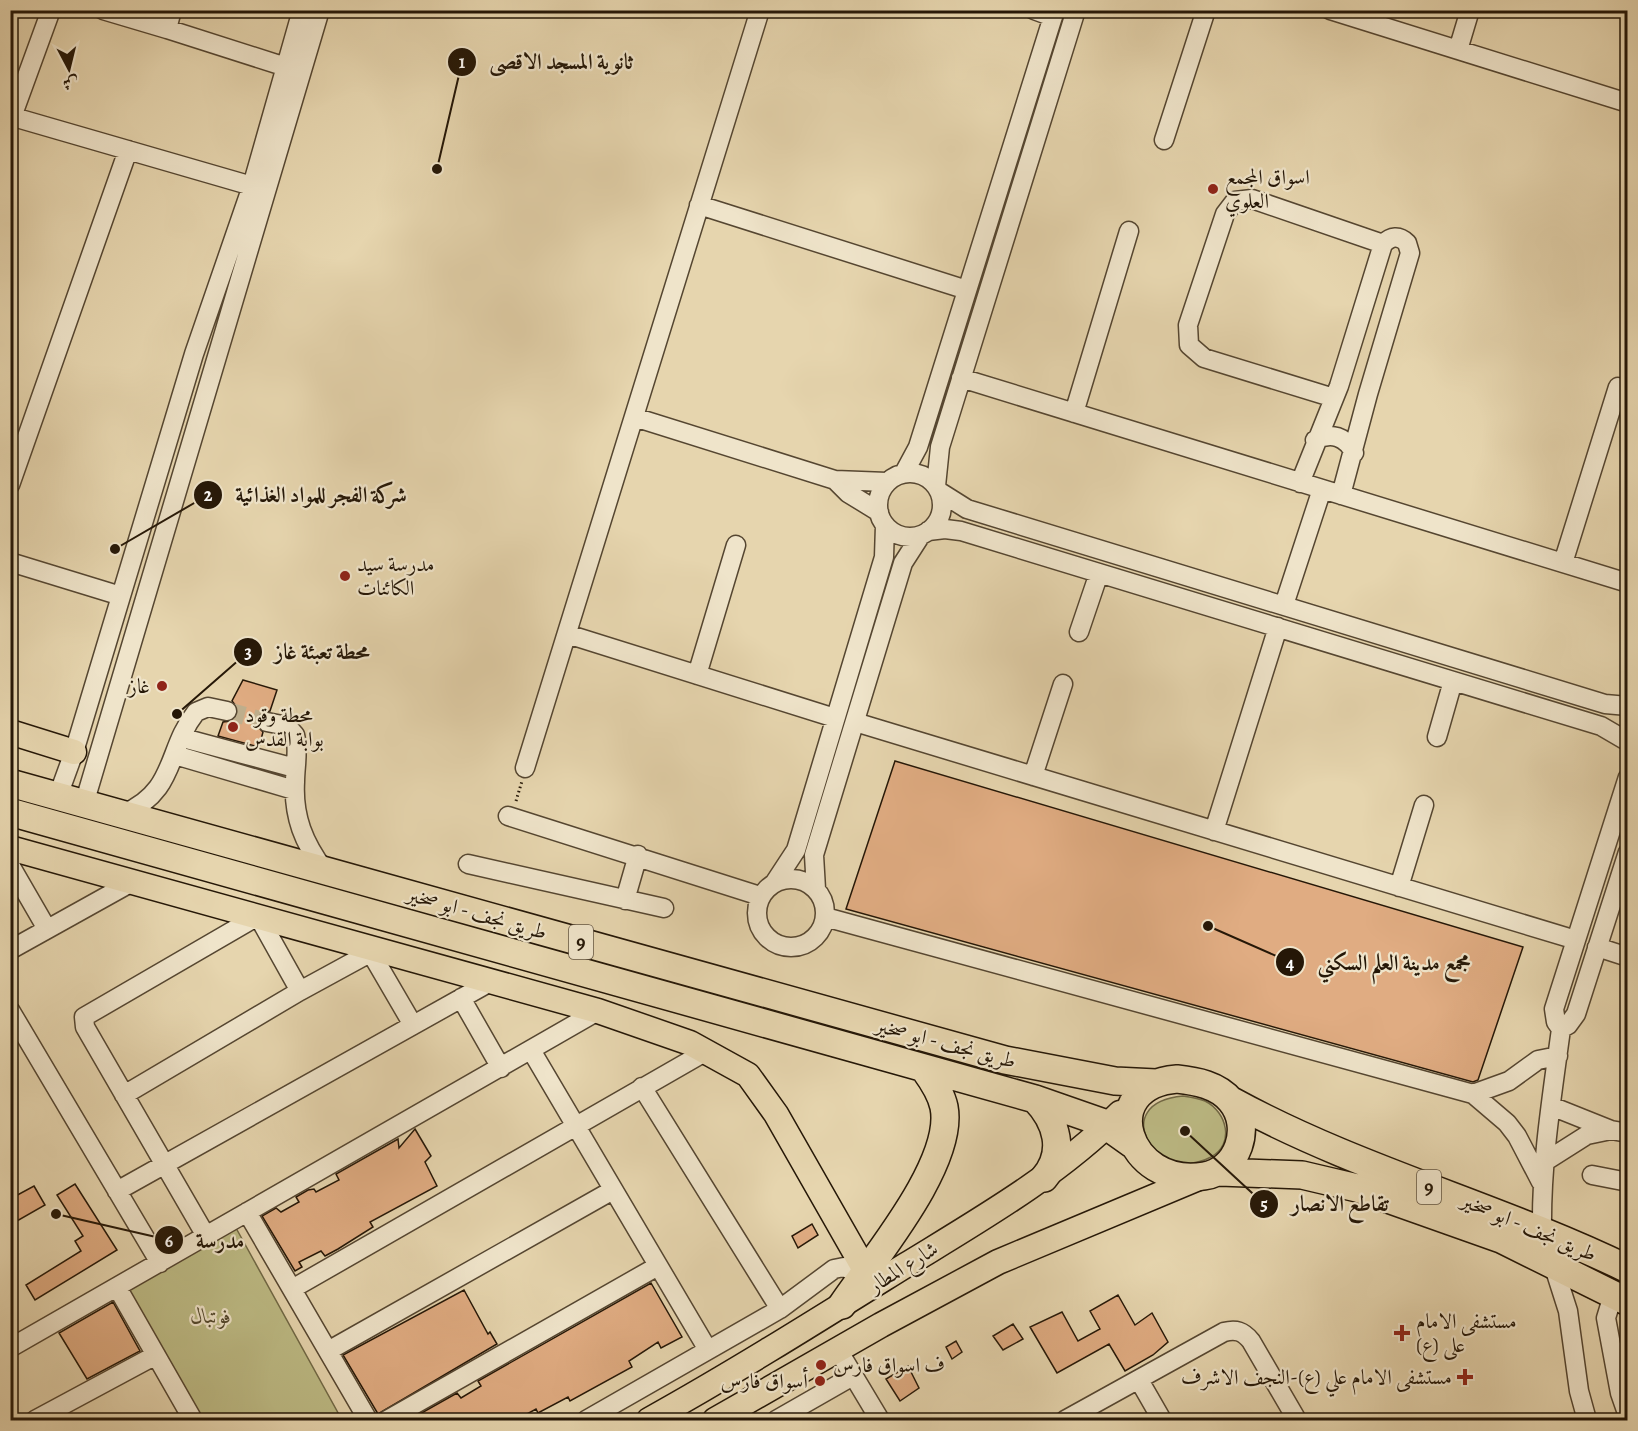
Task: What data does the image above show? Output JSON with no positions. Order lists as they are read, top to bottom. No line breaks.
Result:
{"streets":{"highway":["طريق نجف - ابو صخير","9"],"main road":["شارع المطار"]},"crossings":[["طريق نجف - ابو صخير","9"],["طريق نجف - ابو صخير","شارع المطار"],["9","شارع المطار"]],"parks":["فوتبال"],"places":{"other":["ثانوية المسجد الاقصى","اسواق المجمع العلوي","شركة الفجر للمواد الغذائية","مدرسة سيد الكائنات","غاز","محطة تعبئة غاز","محطة وقود بوابة القدس","مجمع مدينة العلم السكني","تقاطع الانصار","مدرسة","ف اسواق فارس","أسواق فارس"],"health":["مستشفی الامام علی (ع)","مستشفى الامام علي (ع)-النجف الاشرف"]},"north":"bottom"}
